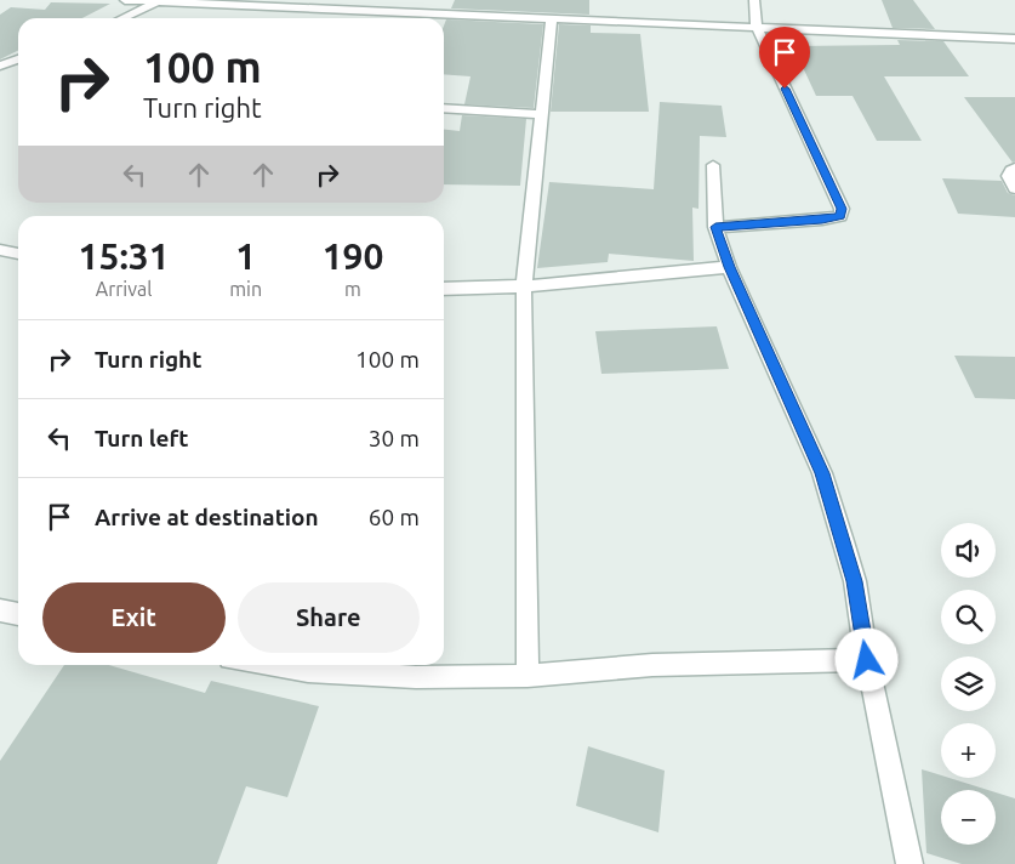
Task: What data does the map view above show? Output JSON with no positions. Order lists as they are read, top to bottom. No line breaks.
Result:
{"page":{"turn":["100 m","Turn right"],"eta":["15:31","Arrival","1","min","190","m"],"list":[{"name":"Turn right","value":"100 m"},{"name":"Turn left","value":"30 m"},{"name":"Arrive at destination","value":"60 m"}],"map_buttons":["+","−"],"buttons":["Exit","Share"]}}
